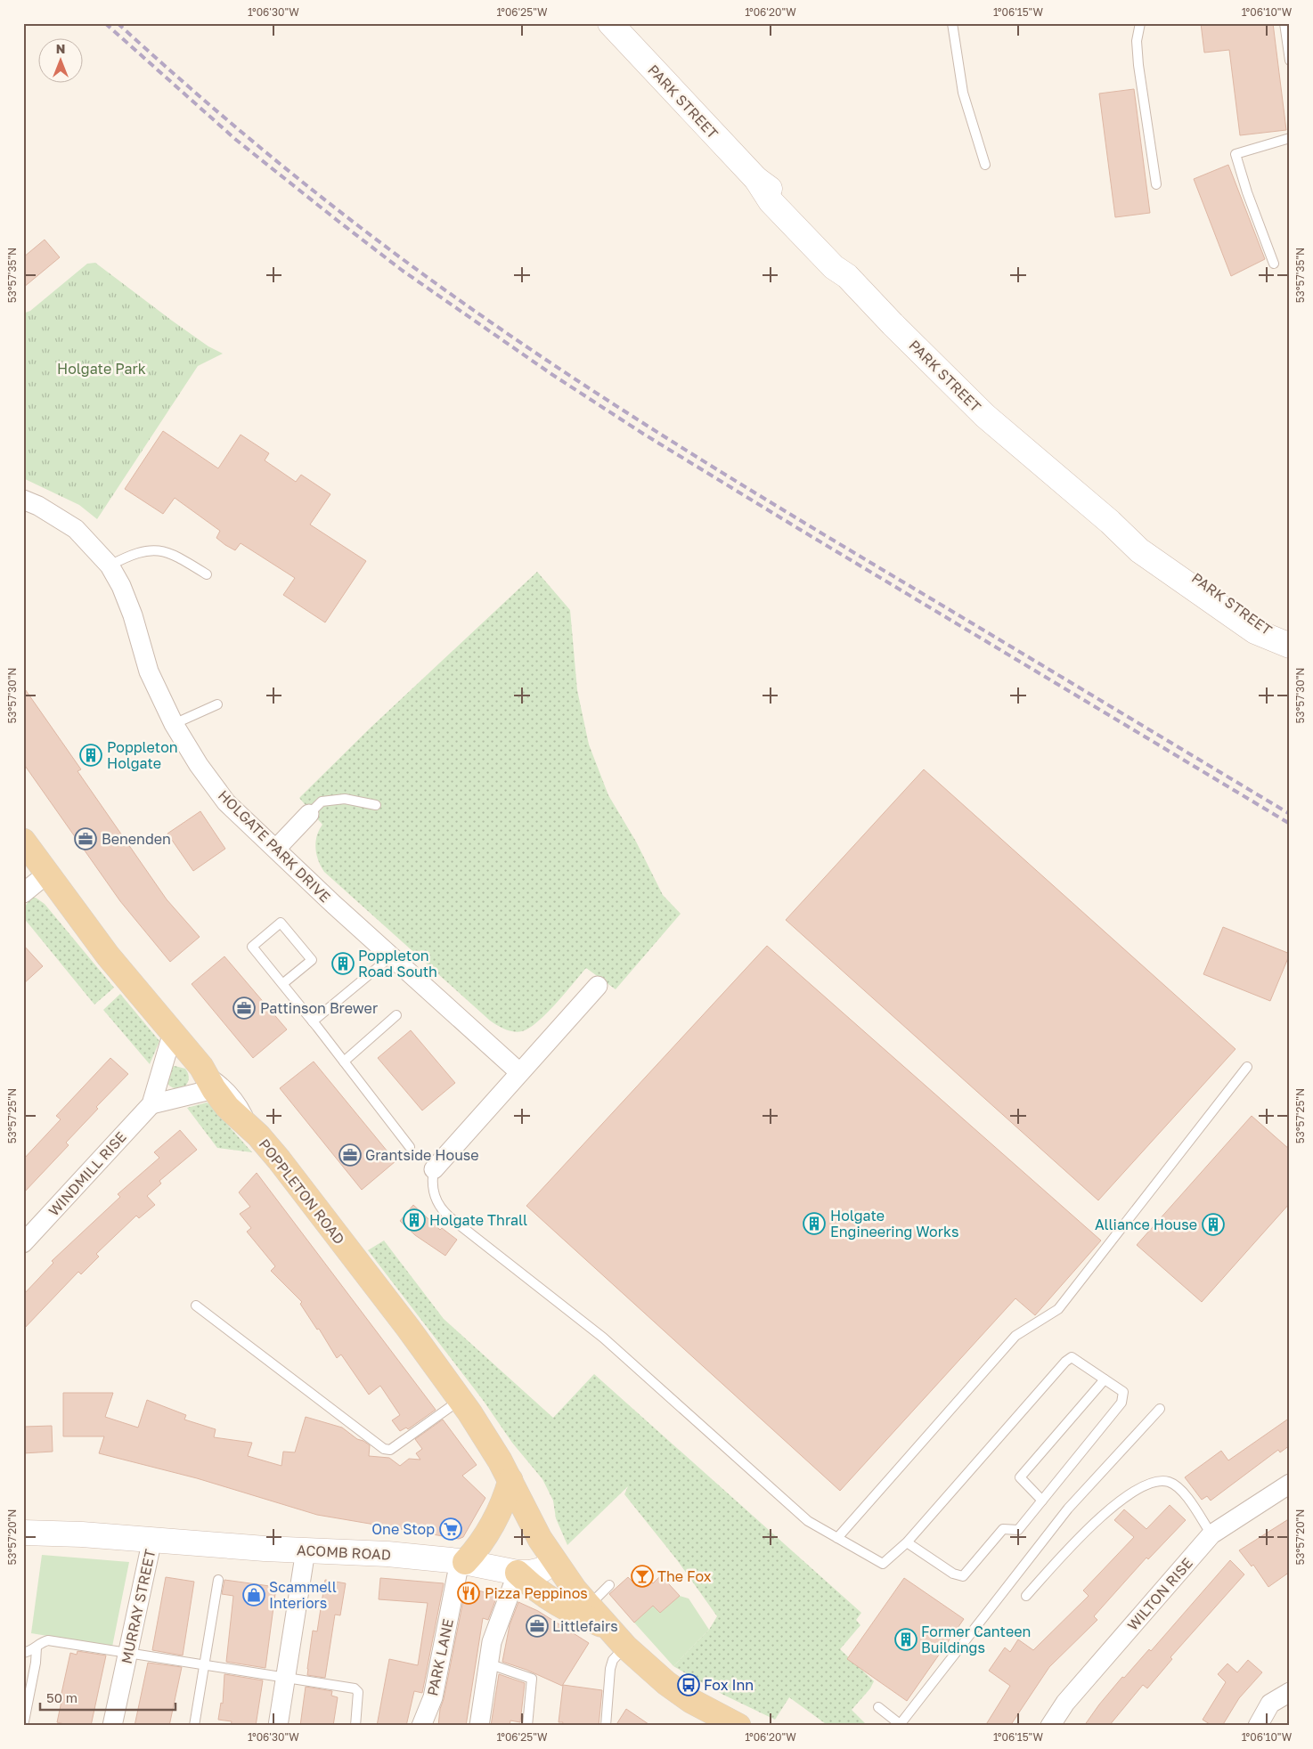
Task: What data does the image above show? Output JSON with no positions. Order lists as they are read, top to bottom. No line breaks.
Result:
{"streets":{"main road":["POPPLETON ROAD"],"street":["PARK STREET","HOLGATE PARK DRIVE","WINDMILL RISE","ACOMB ROAD","WILTON RISE","MURRAY STREET","PARK LANE"]},"crossings":[["WINDMILL RISE","POPPLETON ROAD"],["POPPLETON ROAD","ACOMB ROAD"],["ACOMB ROAD","MURRAY STREET"],["ACOMB ROAD","PARK LANE"]],"parks":["Holgate Park"],"places":{"building":["Poppleton Holgate","Poppleton Road South","Holgate Thrall","Holgate Engineering Works","Alliance House","Former Canteen Buildings"],"office":["Benenden","Pattinson Brewer","Grantside House","Littlefairs"],"supermarket":["One Stop"],"bar":["The Fox"],"restaurant":["Pizza Peppinos"],"shop":["Scammell Interiors"],"bus stop":["Fox Inn"]},"scale_bar":"50 m","north":"top","coordinates":["1°06'30\"W","1°06'25\"W","1°06'20\"W","1°06'15\"W","1°06'10\"W","53°57'35\"N","53°57'30\"N","53°57'25\"N","53°57'20\"N"]}
